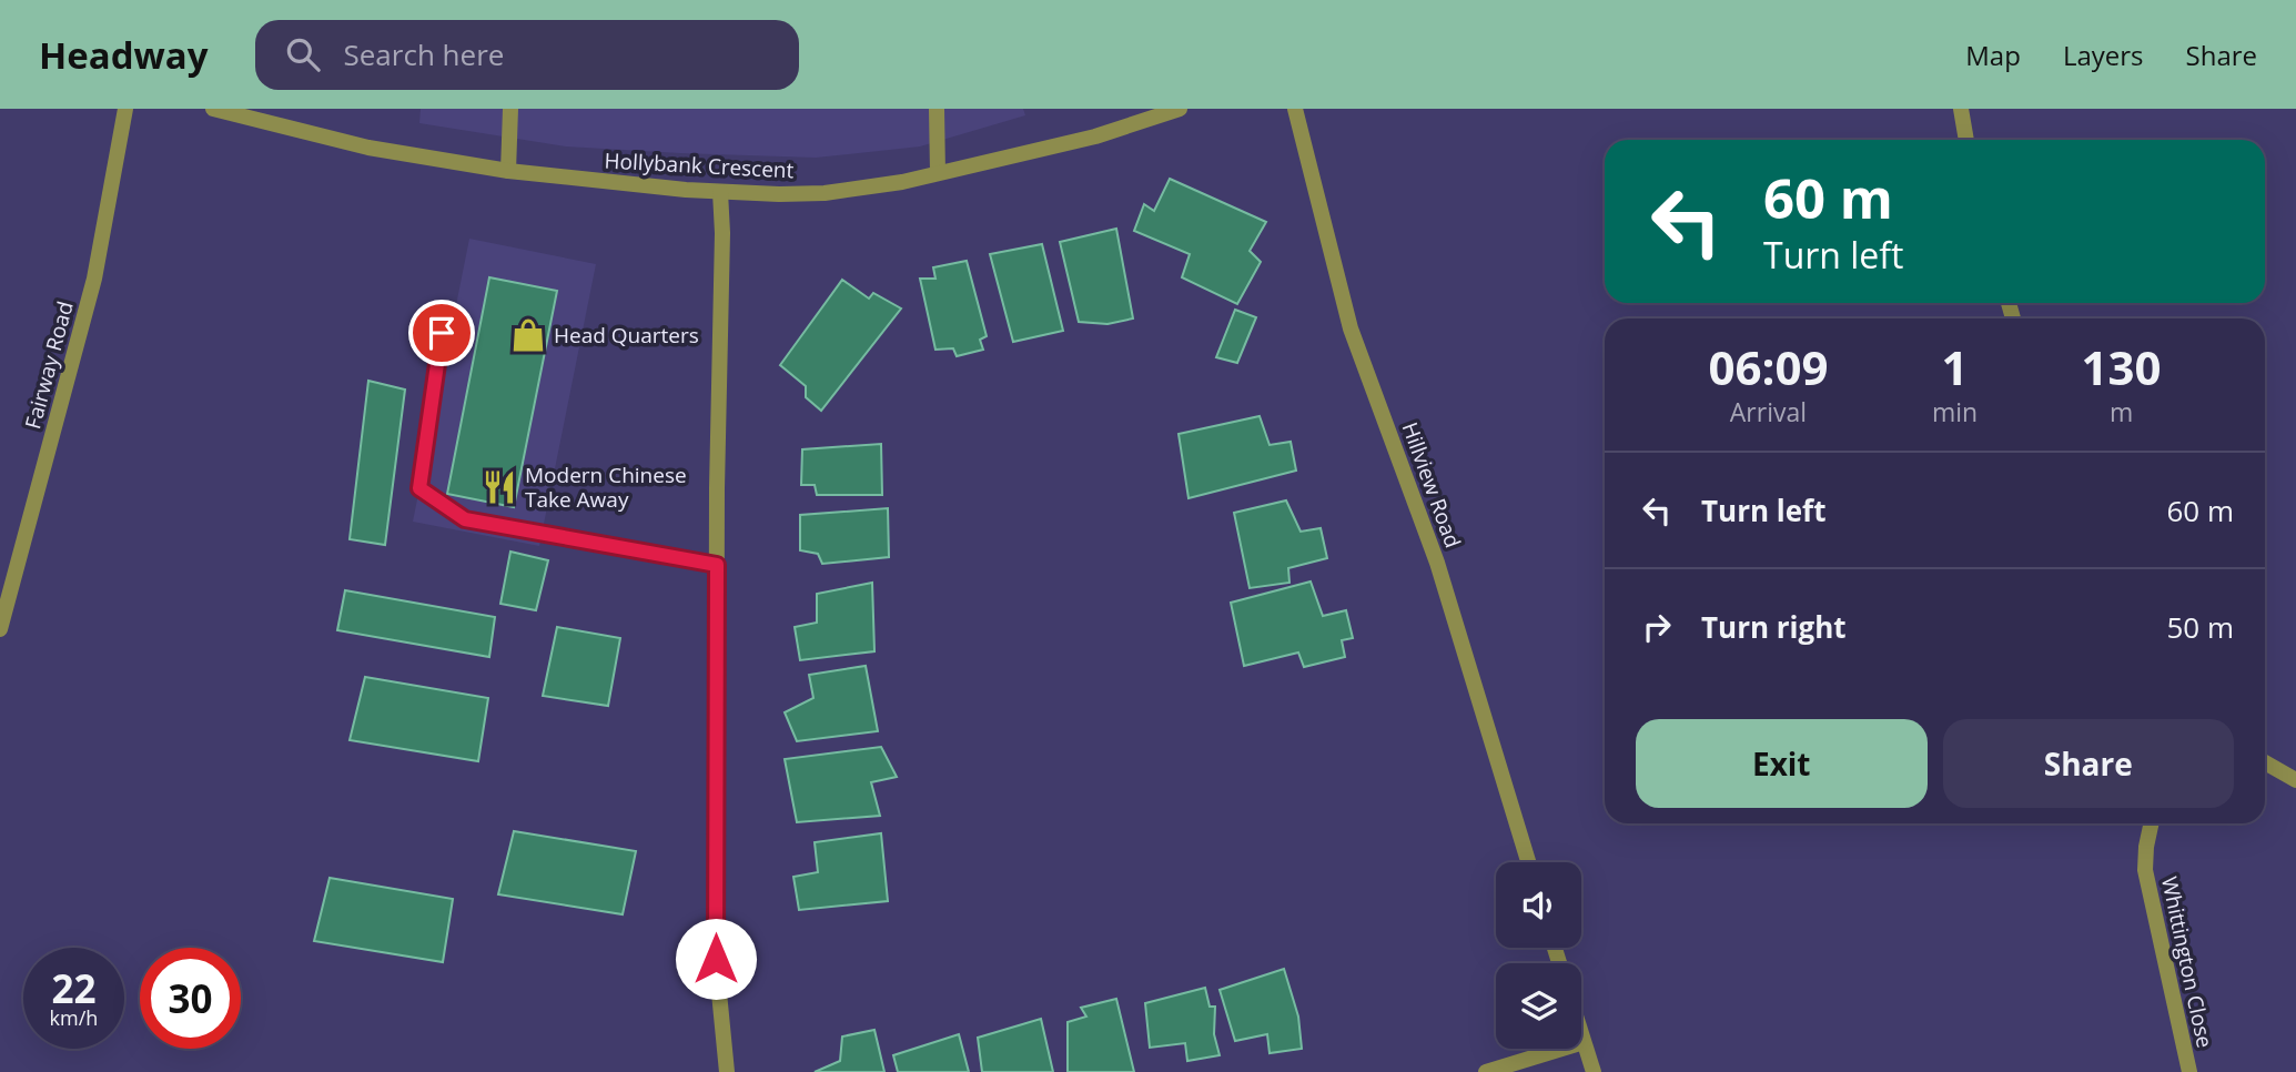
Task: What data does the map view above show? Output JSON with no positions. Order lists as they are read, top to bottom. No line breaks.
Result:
{"streets":{"street":["Hollybank Crescent","Fairway Road","Hillview Road","Whittington Close"]},"places":{"shop":["Head Quarters"],"restaurant":["Modern Chinese Take Away"]},"page":{"header":"Headway","search":"Search here","nav":["Map","Layers","Share"],"turn":["60 m","Turn left"],"eta":["06:09","Arrival","1","min","130","m"],"list":[{"name":"Turn left","value":"60 m"},{"name":"Turn right","value":"50 m"}],"buttons":["Exit","Share"],"speed":"22 km/h","limit":"30"}}
